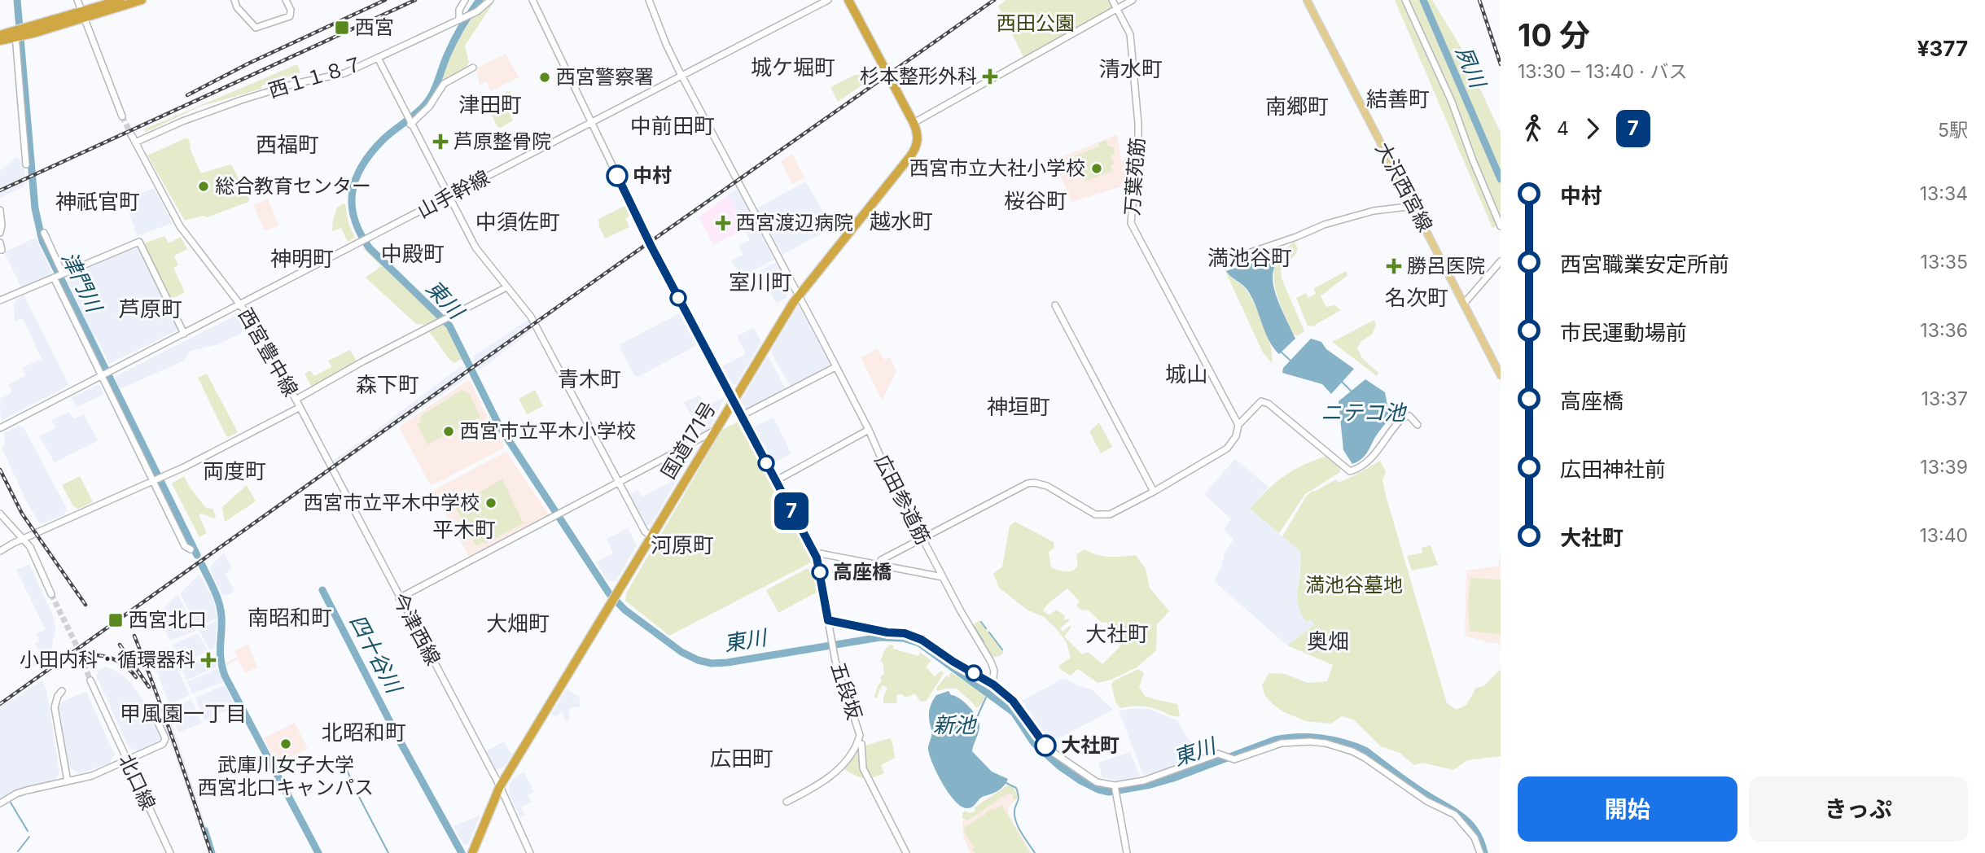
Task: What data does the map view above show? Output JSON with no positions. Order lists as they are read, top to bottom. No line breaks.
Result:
{"streets":{"highway":["国道171号"],"main road":["大沢西宮線"],"street":["西１１８７","万葉苑筋","山手幹線","西宮豊中線","広田参道筋","今津西線","五段坂","北口線"]},"crossings":[["西１１８７","西宮豊中線"],["山手幹線","西宮豊中線"],["山手幹線","広田参道筋"],["西宮豊中線","今津西線"],["国道171号","広田参道筋"],["国道171号","今津西線"]],"districts":["城ケ堀町","清水町","結善町","津田町","南郷町","中前田町","西福町","桜谷町","神祇官町","越水町","中須佐町","中殿町","満池谷町","神明町","室川町","名次町","芦原町","城山","青木町","森下町","神垣町","両度町","平木町","河原町","南昭和町","大畑町","大社町","奥畑","甲風園一丁目","北昭和町","広田町"],"water":["夙川","津門川","東川","ニテコ池","四十谷川","新池"],"parks":["西田公園","満池谷墓地"],"places":{"transit":["西宮","西宮北口"],"health":["杉本整形外科","芦原整骨院","西宮渡辺病院","勝呂医院","小田内科・循環器科"],"other":["西宮警察署","西宮市立大社小学校","中村","総合教育センター","西宮市立平木小学校","西宮市立平木中学校","高座橋","武庫川女子大学 西宮北口キャンパス","大社町"]},"lines":["bus line 7"],"page":{"on_map":"7","heading":["10 分","13:30 – 13:40 · バス","¥377"],"legs":["4","7","5駅"],"list":[{"name":"中村","value":"13:34"},{"name":"西宮職業安定所前","value":"13:35"},{"name":"市民運動場前","value":"13:36"},{"name":"高座橋","value":"13:37"},{"name":"広田神社前","value":"13:39"},{"name":"大社町","value":"13:40"}],"buttons":["開始","きっぷ"]}}
